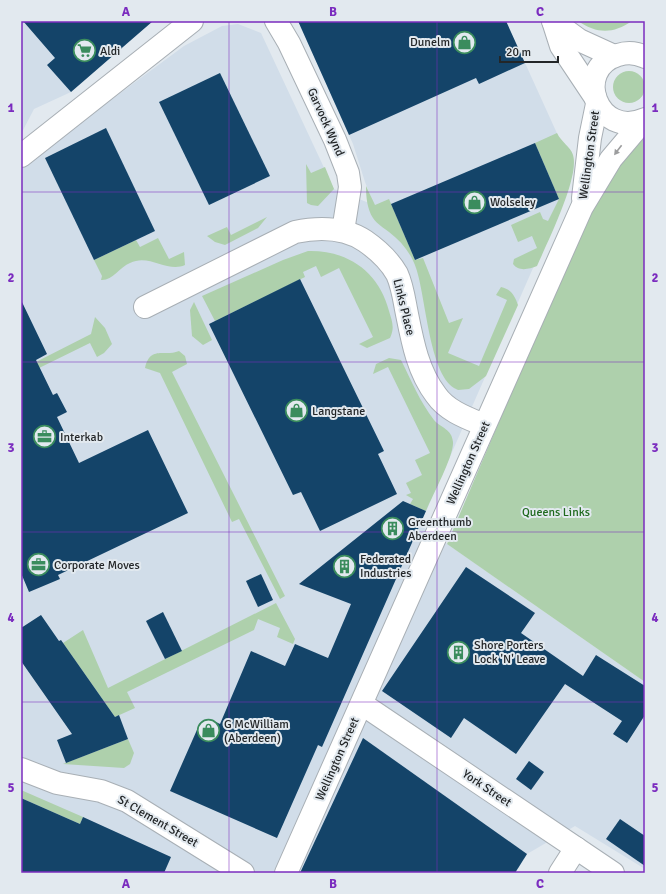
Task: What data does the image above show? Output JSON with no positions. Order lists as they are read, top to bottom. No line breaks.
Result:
{"streets":{"street":["Garvock Wynd","Wellington Street","Links Place","York Street","St Clement Street"]},"crossings":[["Garvock Wynd","Links Place"],["Wellington Street","Links Place"],["Wellington Street","York Street"]],"parks":["Queens Links"],"places":{"shop":["Dunelm","Wolseley","Langstane","G McWilliam (Aberdeen)"],"supermarket":["Aldi"],"office":["Interkab","Corporate Moves"],"building":["Greenthumb Aberdeen","Federated Industries","Shore Porters Lock 'N' Leave"]},"scale_bar":"20 m","grid":{"columns":["A","B","C"],"rows":["1","2","3","4","5"]}}
